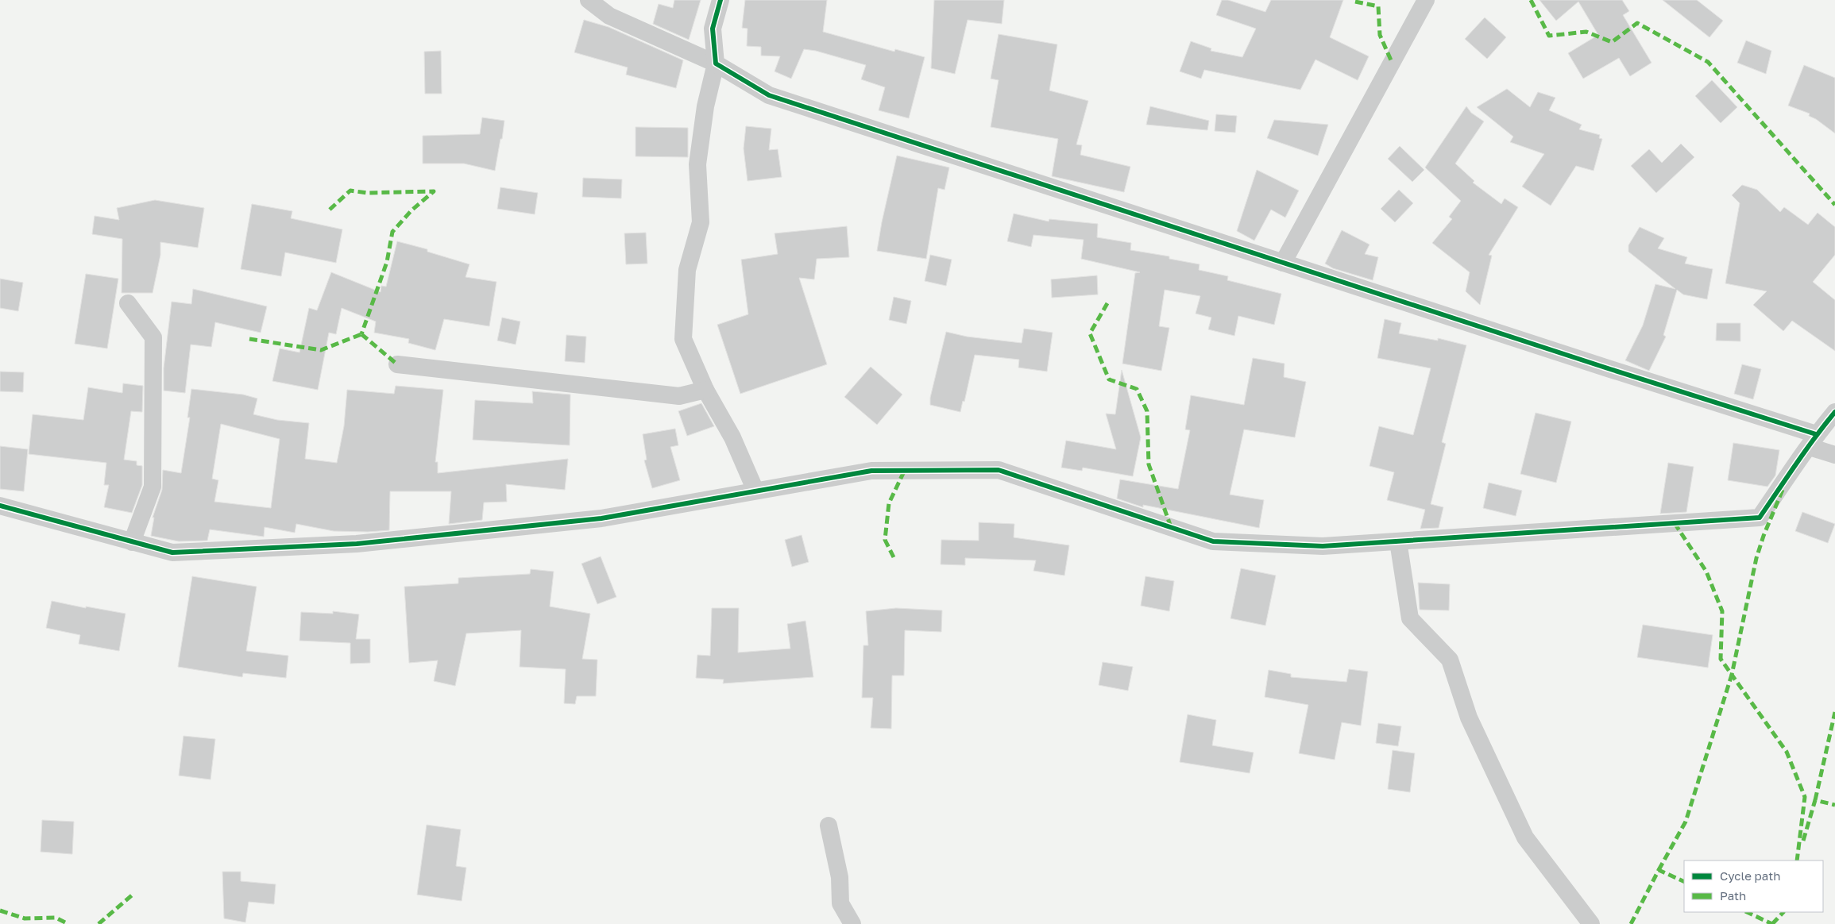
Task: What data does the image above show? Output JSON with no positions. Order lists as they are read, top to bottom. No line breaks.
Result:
{"legend":["Cycle path","Path"]}
